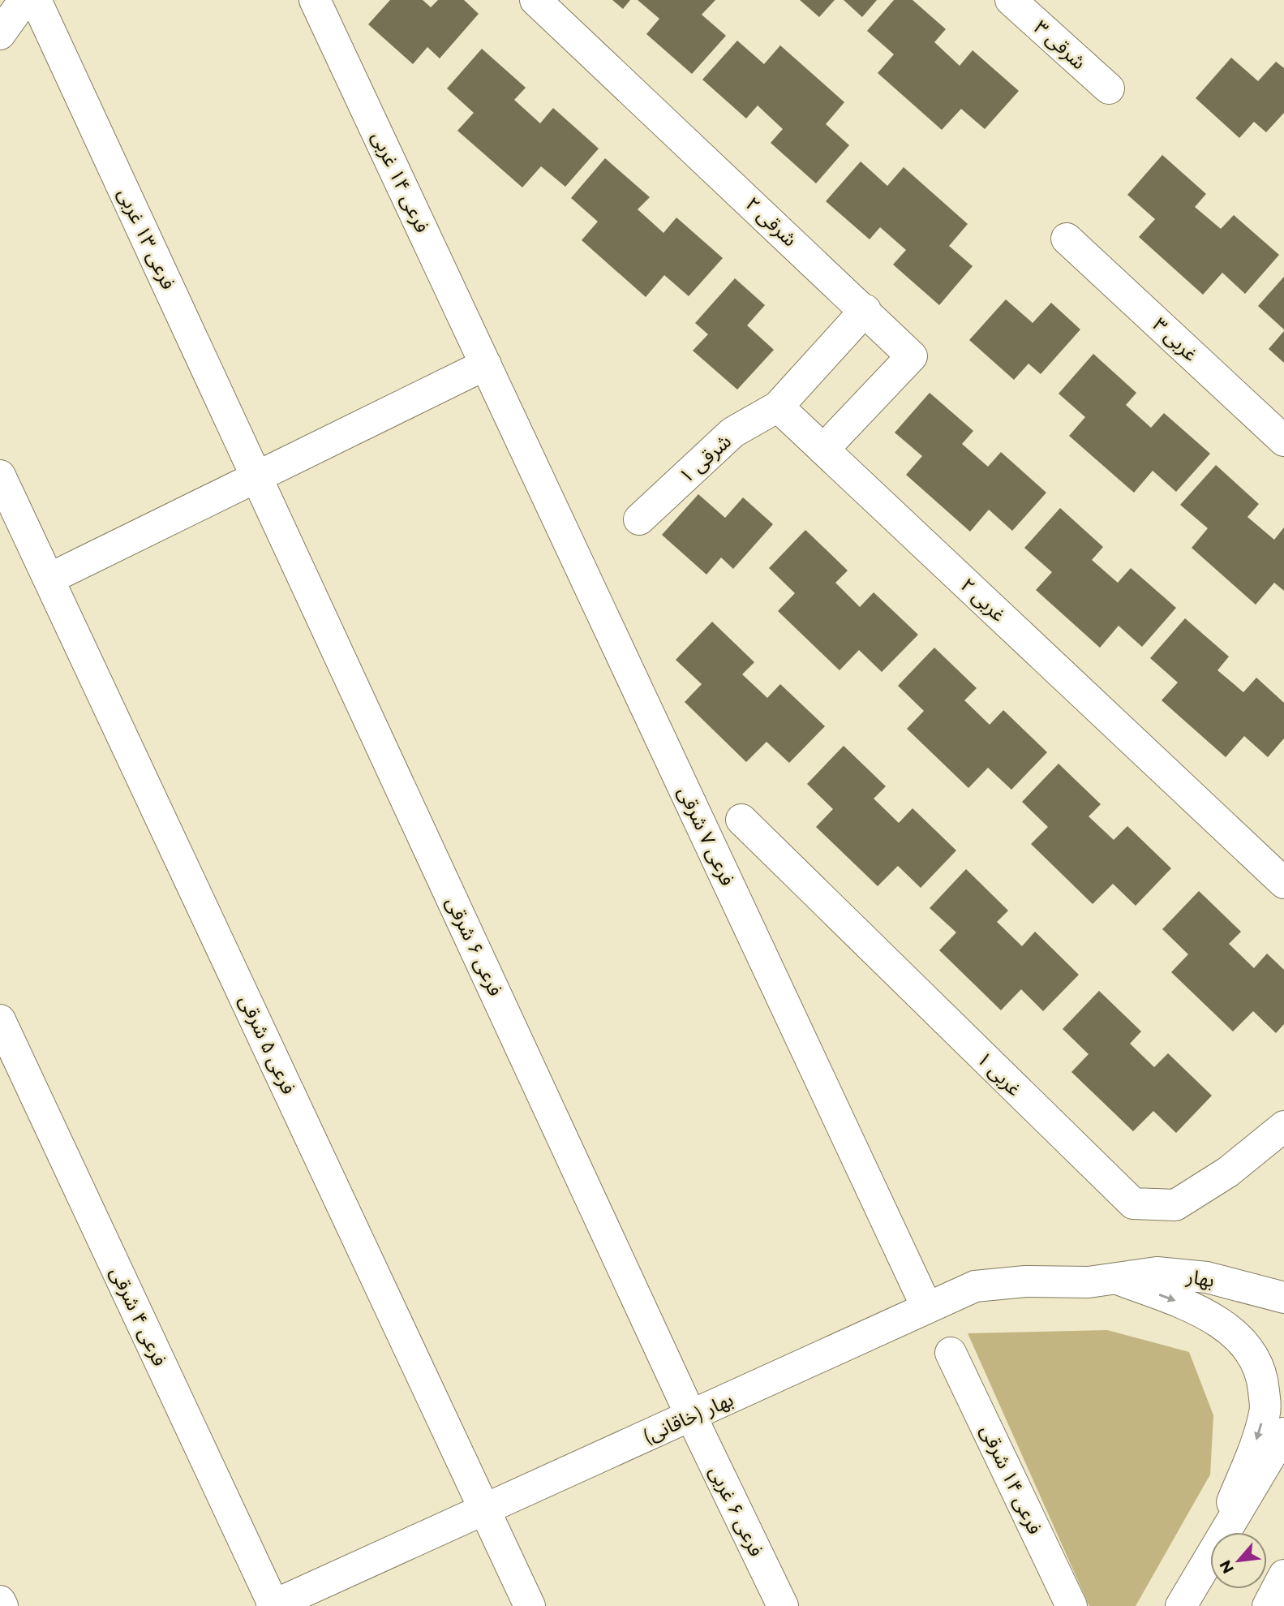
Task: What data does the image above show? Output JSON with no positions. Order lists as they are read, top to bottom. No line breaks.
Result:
{"streets":{"street":["۳ شرقی","فرعی ۱۴ غربی","۲ شرقی","فرعی ۱۳ غربی","۳ غربی","۱ شرقی","۲ غربی","فرعی ۷ شرقی","فرعی ۶ شرقی","فرعی ۵ شرقی","۱ غربی","بهار","فرعی ۴ شرقی","بهار (خاقانی)","فرعی ۱۴ شرقی","فرعی ۶ غربی"]},"crossings":[["فرعی ۱۴ غربی","فرعی ۷ شرقی"],["۲ شرقی","۲ غربی"],["فرعی ۱۳ غربی","فرعی ۶ شرقی"],["۱ شرقی","۲ غربی"],["فرعی ۷ شرقی","بهار (خاقانی)"],["فرعی ۶ شرقی","بهار (خاقانی)"],["فرعی ۶ شرقی","فرعی ۶ غربی"],["فرعی ۵ شرقی","بهار (خاقانی)"],["بهار","بهار (خاقانی)"],["فرعی ۴ شرقی","بهار (خاقانی)"],["بهار (خاقانی)","فرعی ۶ غربی"]],"north":"bottom left"}
